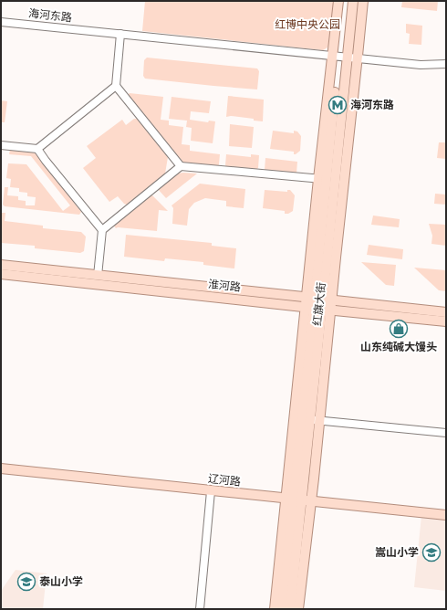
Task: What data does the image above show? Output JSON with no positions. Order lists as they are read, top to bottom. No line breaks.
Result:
{"streets":{"main road":["淮河路","红旗大街","辽河路"],"street":["海河东路"]},"crossings":[["海河东路","红旗大街"],["淮河路","红旗大街"],["红旗大街","辽河路"]],"parks":["红博中央公园"],"places":{"metro station":["海河东路"],"shop":["山东纯碱大馒头"],"school or university":["嵩山小学","泰山小学"]}}
